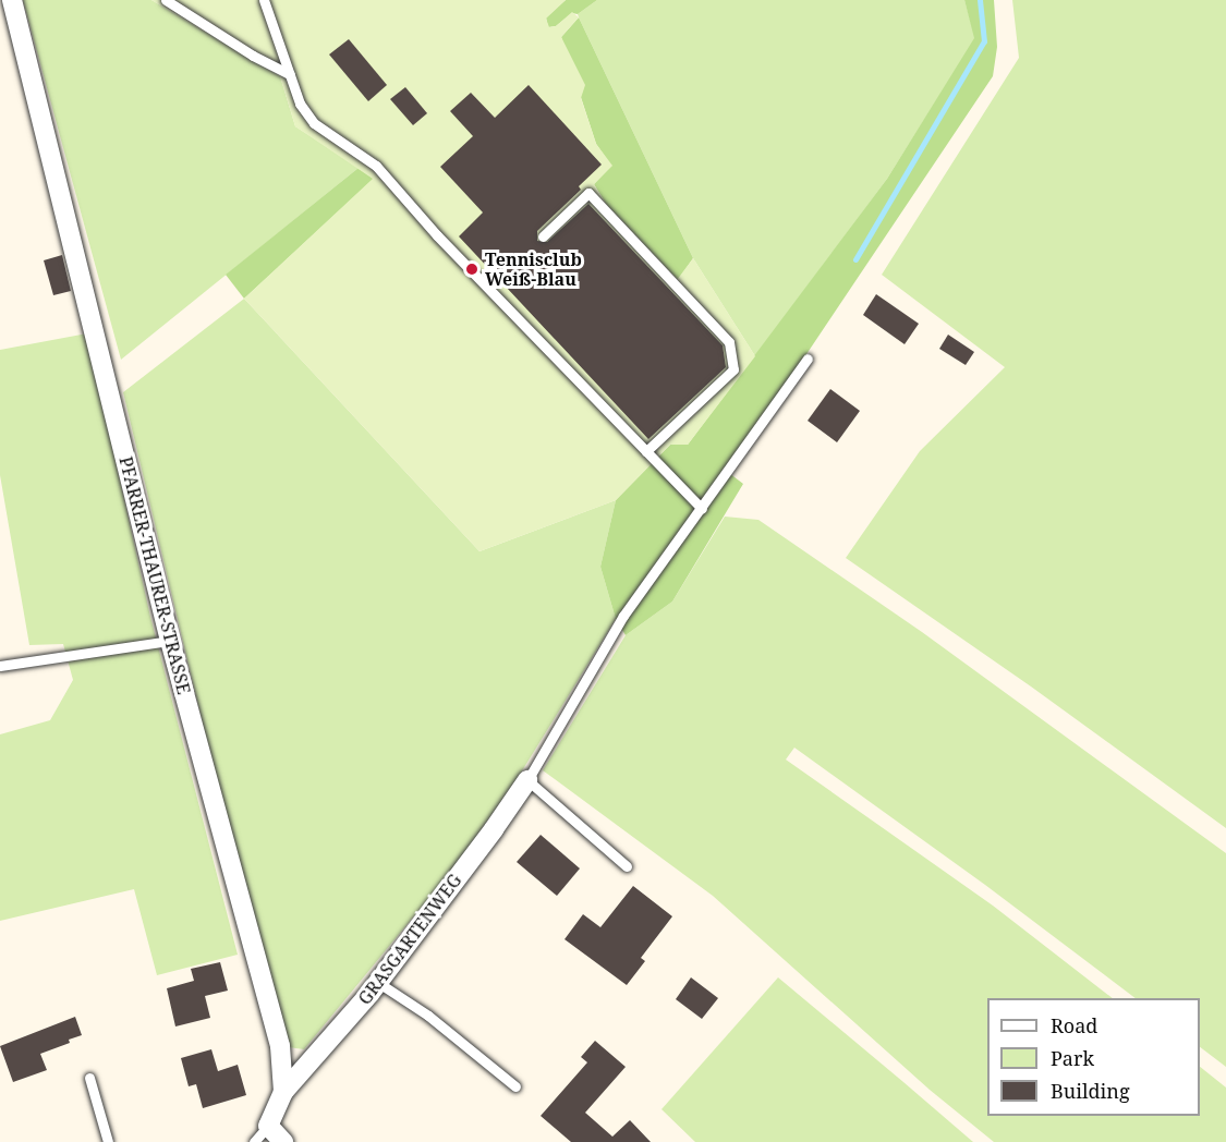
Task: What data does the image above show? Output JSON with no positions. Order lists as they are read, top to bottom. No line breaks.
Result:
{"streets":{"street":["PFARRER-THAURER-STRASSE","GRASGARTENWEG"]},"crossings":[["PFARRER-THAURER-STRASSE","GRASGARTENWEG"]],"places":["Tennisclub Weiß-Blau"],"legend":["Road","Park","Building"]}
